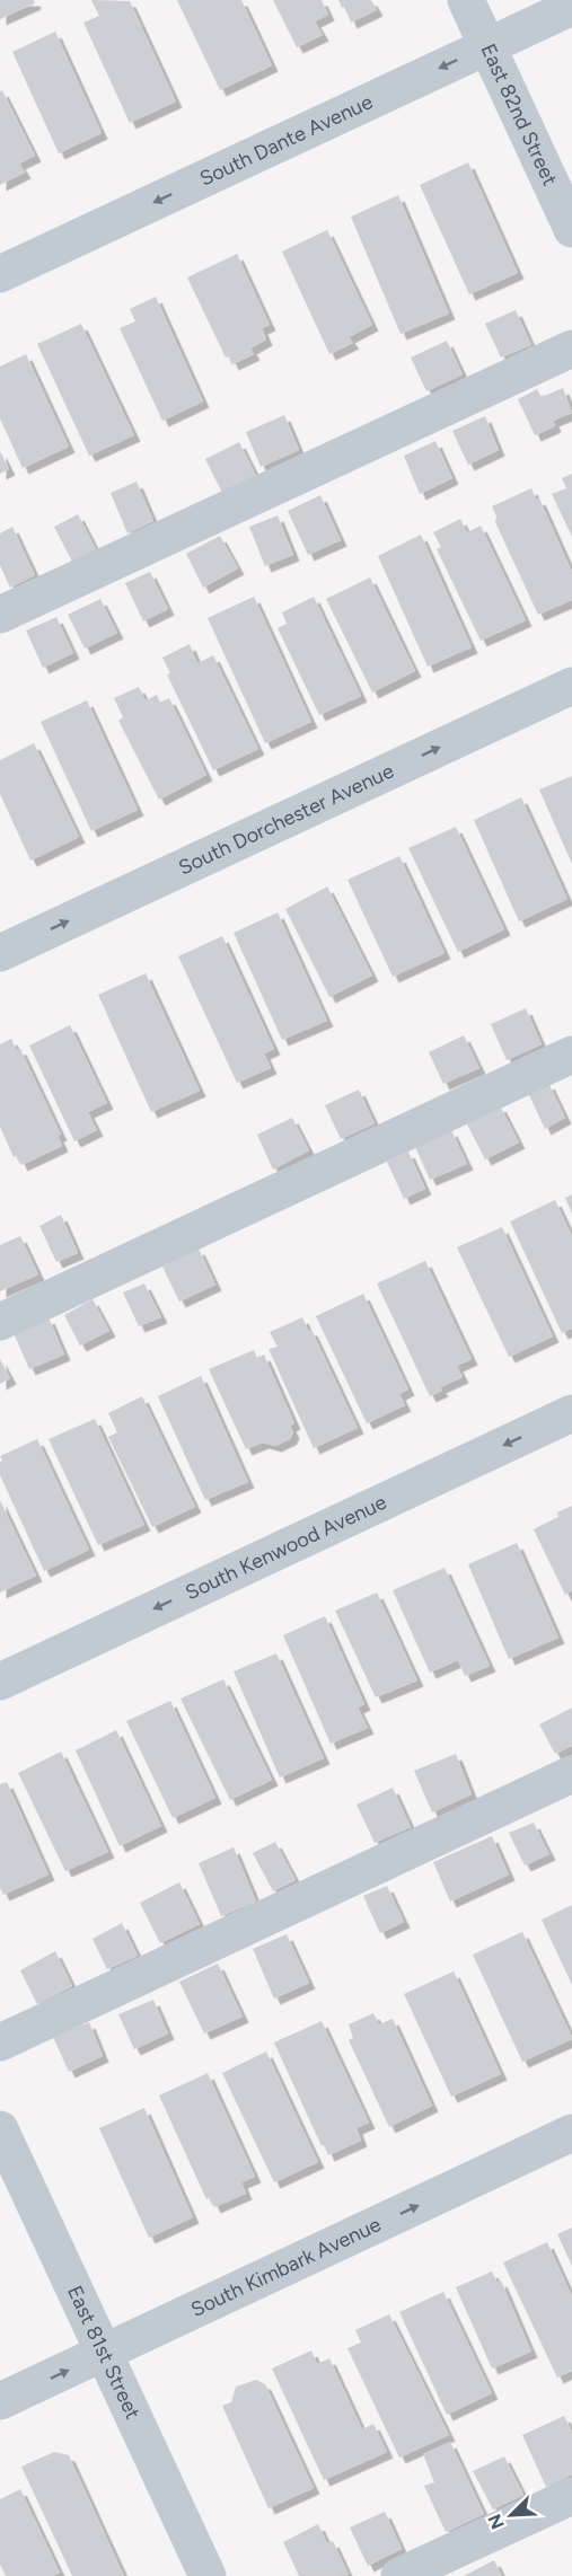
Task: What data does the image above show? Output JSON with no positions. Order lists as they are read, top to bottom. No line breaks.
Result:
{"streets":{"street":["East 82nd Street","South Dante Avenue","South Dorchester Avenue","South Kenwood Avenue","South Kimbark Avenue","East 81st Street"]},"crossings":[["East 82nd Street","South Dante Avenue"],["South Kimbark Avenue","East 81st Street"]],"north":"bottom left"}
